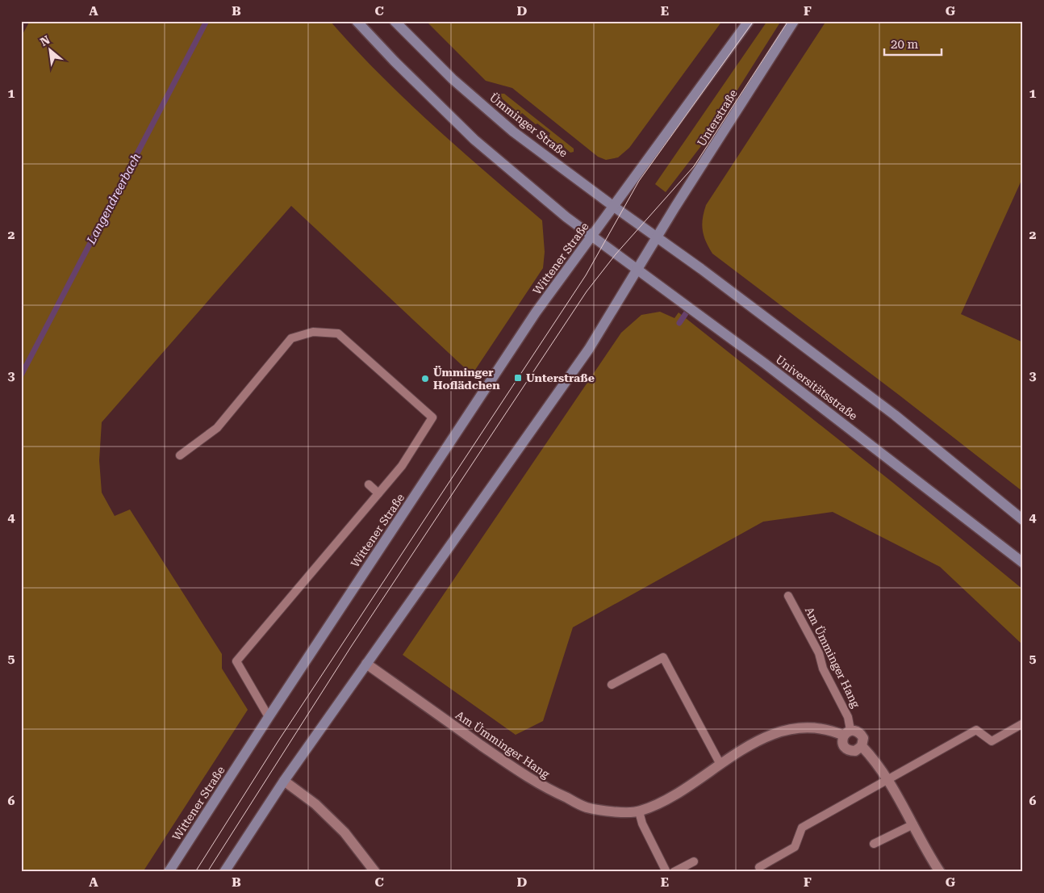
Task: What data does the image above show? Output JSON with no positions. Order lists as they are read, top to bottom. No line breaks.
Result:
{"streets":{"main road":["Unterstraße","Ümminger Straße","Wittener Straße","Universitätsstraße"],"street":["Am Ümminger Hang"]},"crossings":[["Unterstraße","Ümminger Straße"],["Unterstraße","Universitätsstraße"],["Ümminger Straße","Wittener Straße"],["Wittener Straße","Universitätsstraße"]],"water":["Langendreerbach"],"places":{"transit":["Unterstraße"],"other":["Ümminger Hoflädchen"]},"scale_bar":"20 m","north":"top left","grid":{"columns":["A","B","C","D","E","F","G"],"rows":["1","2","3","4","5","6"]}}
